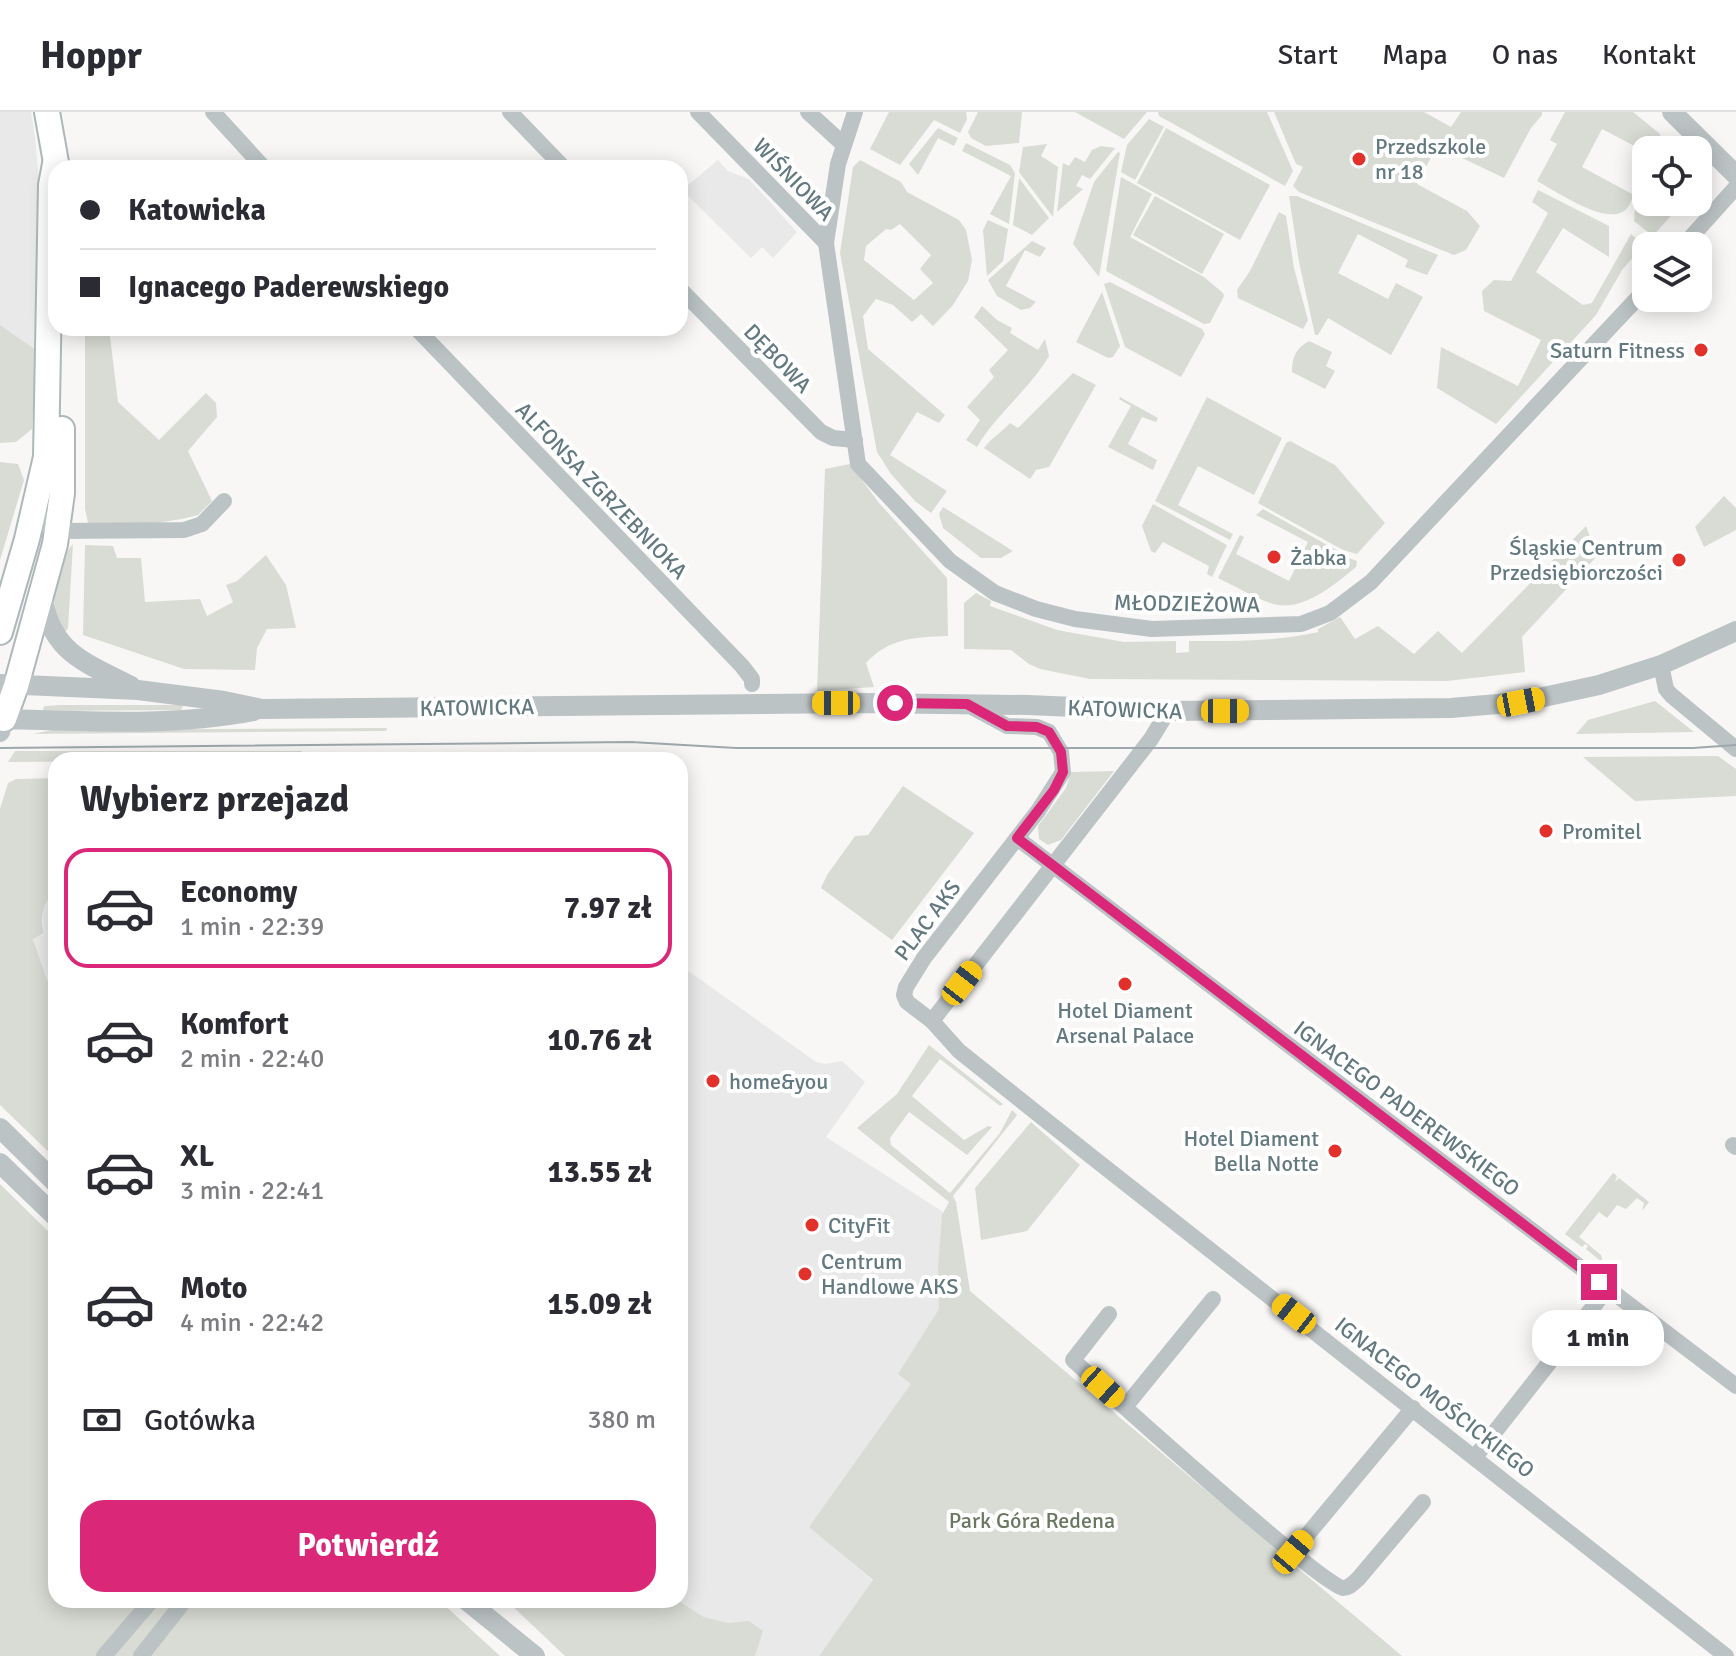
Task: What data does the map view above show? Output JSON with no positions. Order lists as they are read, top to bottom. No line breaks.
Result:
{"streets":{"street":["WIŚNIOWA","DĘBOWA","ALFONSA ZGRZEBNIOKA","MŁODZIEŻOWA","KATOWICKA","PLAC AKS","IGNACEGO PADEREWSKIEGO","IGNACEGO MOŚCICKIEGO"]},"crossings":[["WIŚNIOWA","MŁODZIEŻOWA"],["DĘBOWA","MŁODZIEŻOWA"],["KATOWICKA","PLAC AKS"],["PLAC AKS","IGNACEGO MOŚCICKIEGO"]],"parks":["Park Góra Redena"],"places":["Przedszkole nr 18","Saturn Fitness","Żabka","Śląskie Centrum Przedsiębiorczości","Promitel","Hotel Diament Arsenal Palace","home&you","Hotel Diament Bella Notte","CityFit","Centrum Handlowe AKS"],"page":{"header":"Hoppr","nav":["Start","Mapa","O nas","Kontakt"],"banner":["Katowicka","Ignacego Paderewskiego"],"heading":"Wybierz przejazd","list":[{"name":"Economy","note":"1 min · 22:39","value":"7.97 zł"},{"name":"Komfort","note":"2 min · 22:40","value":"10.76 zł"},{"name":"XL","note":"3 min · 22:41","value":"13.55 zł"},{"name":"Moto","note":"4 min · 22:42","value":"15.09 zł"}],"bubble":"1 min","pay":["Gotówka","380 m"],"buttons":"Potwierdź"}}
